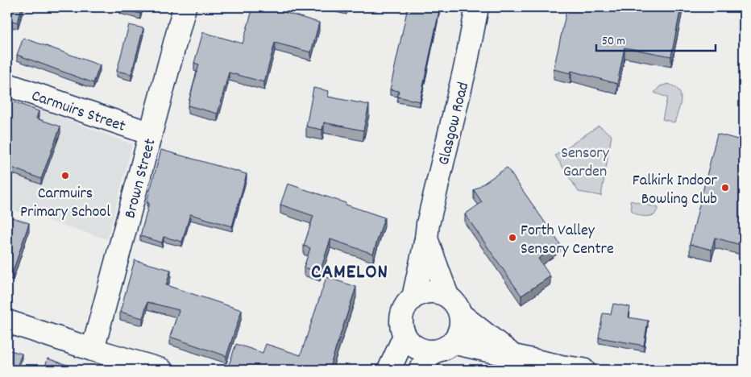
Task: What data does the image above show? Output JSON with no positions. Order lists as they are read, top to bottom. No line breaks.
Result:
{"streets":{"main road":["Carmuirs Street","Glasgow Road","Brown Street"]},"crossings":[["Carmuirs Street","Brown Street"]],"districts":["CAMELON"],"parks":["Sensory Garden"],"places":["Carmuirs Primary School","Falkirk Indoor Bowling Club","Forth Valley Sensory Centre"],"scale_bar":"50 m"}
